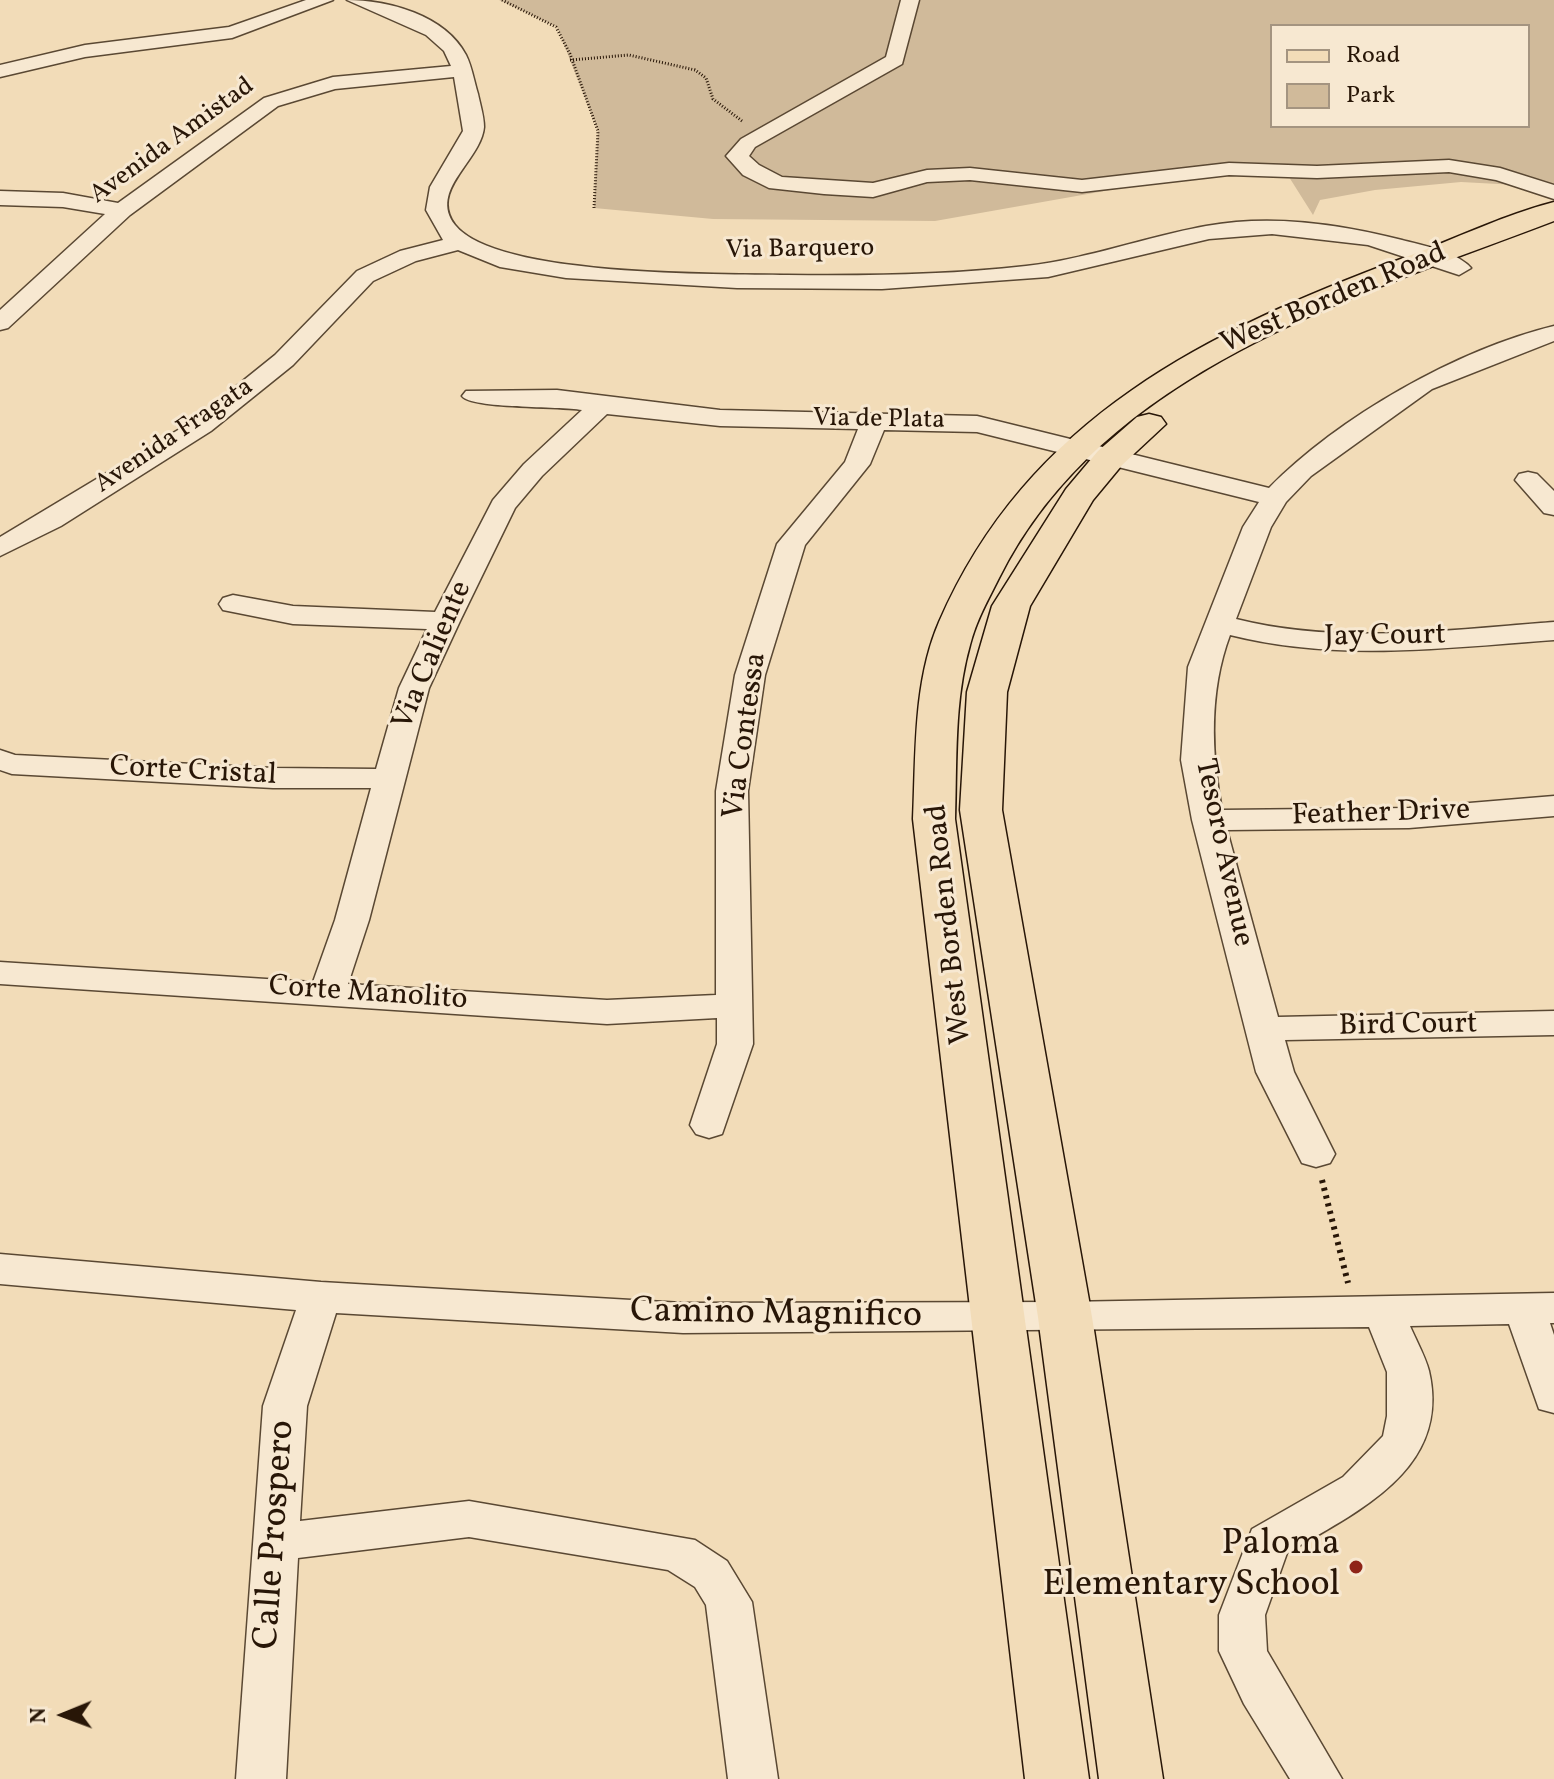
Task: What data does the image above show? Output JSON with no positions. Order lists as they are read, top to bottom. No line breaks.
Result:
{"streets":{"main road":["West Borden Road"],"street":["Avenida Amistad","Via Barquero","Via de Plata","Avenida Fragata","Jay Court","Via Caliente","Via Contessa","Corte Cristal","Feather Drive","Tesoro Avenue","Corte Manolito","Bird Court","Camino Magnifico","Calle Prospero"]},"crossings":[["Via Barquero","West Borden Road"],["Via Barquero","Avenida Fragata"],["West Borden Road","Via de Plata"],["West Borden Road","Camino Magnifico"],["Via de Plata","Via Caliente"],["Via de Plata","Via Contessa"],["Via de Plata","Tesoro Avenue"],["Jay Court","Tesoro Avenue"],["Via Caliente","Corte Cristal"],["Via Caliente","Corte Manolito"],["Via Contessa","Corte Manolito"],["Feather Drive","Tesoro Avenue"],["Tesoro Avenue","Bird Court"],["Camino Magnifico","Calle Prospero"]],"places":["Paloma Elementary School"],"legend":["Road","Park"],"north":"left"}
